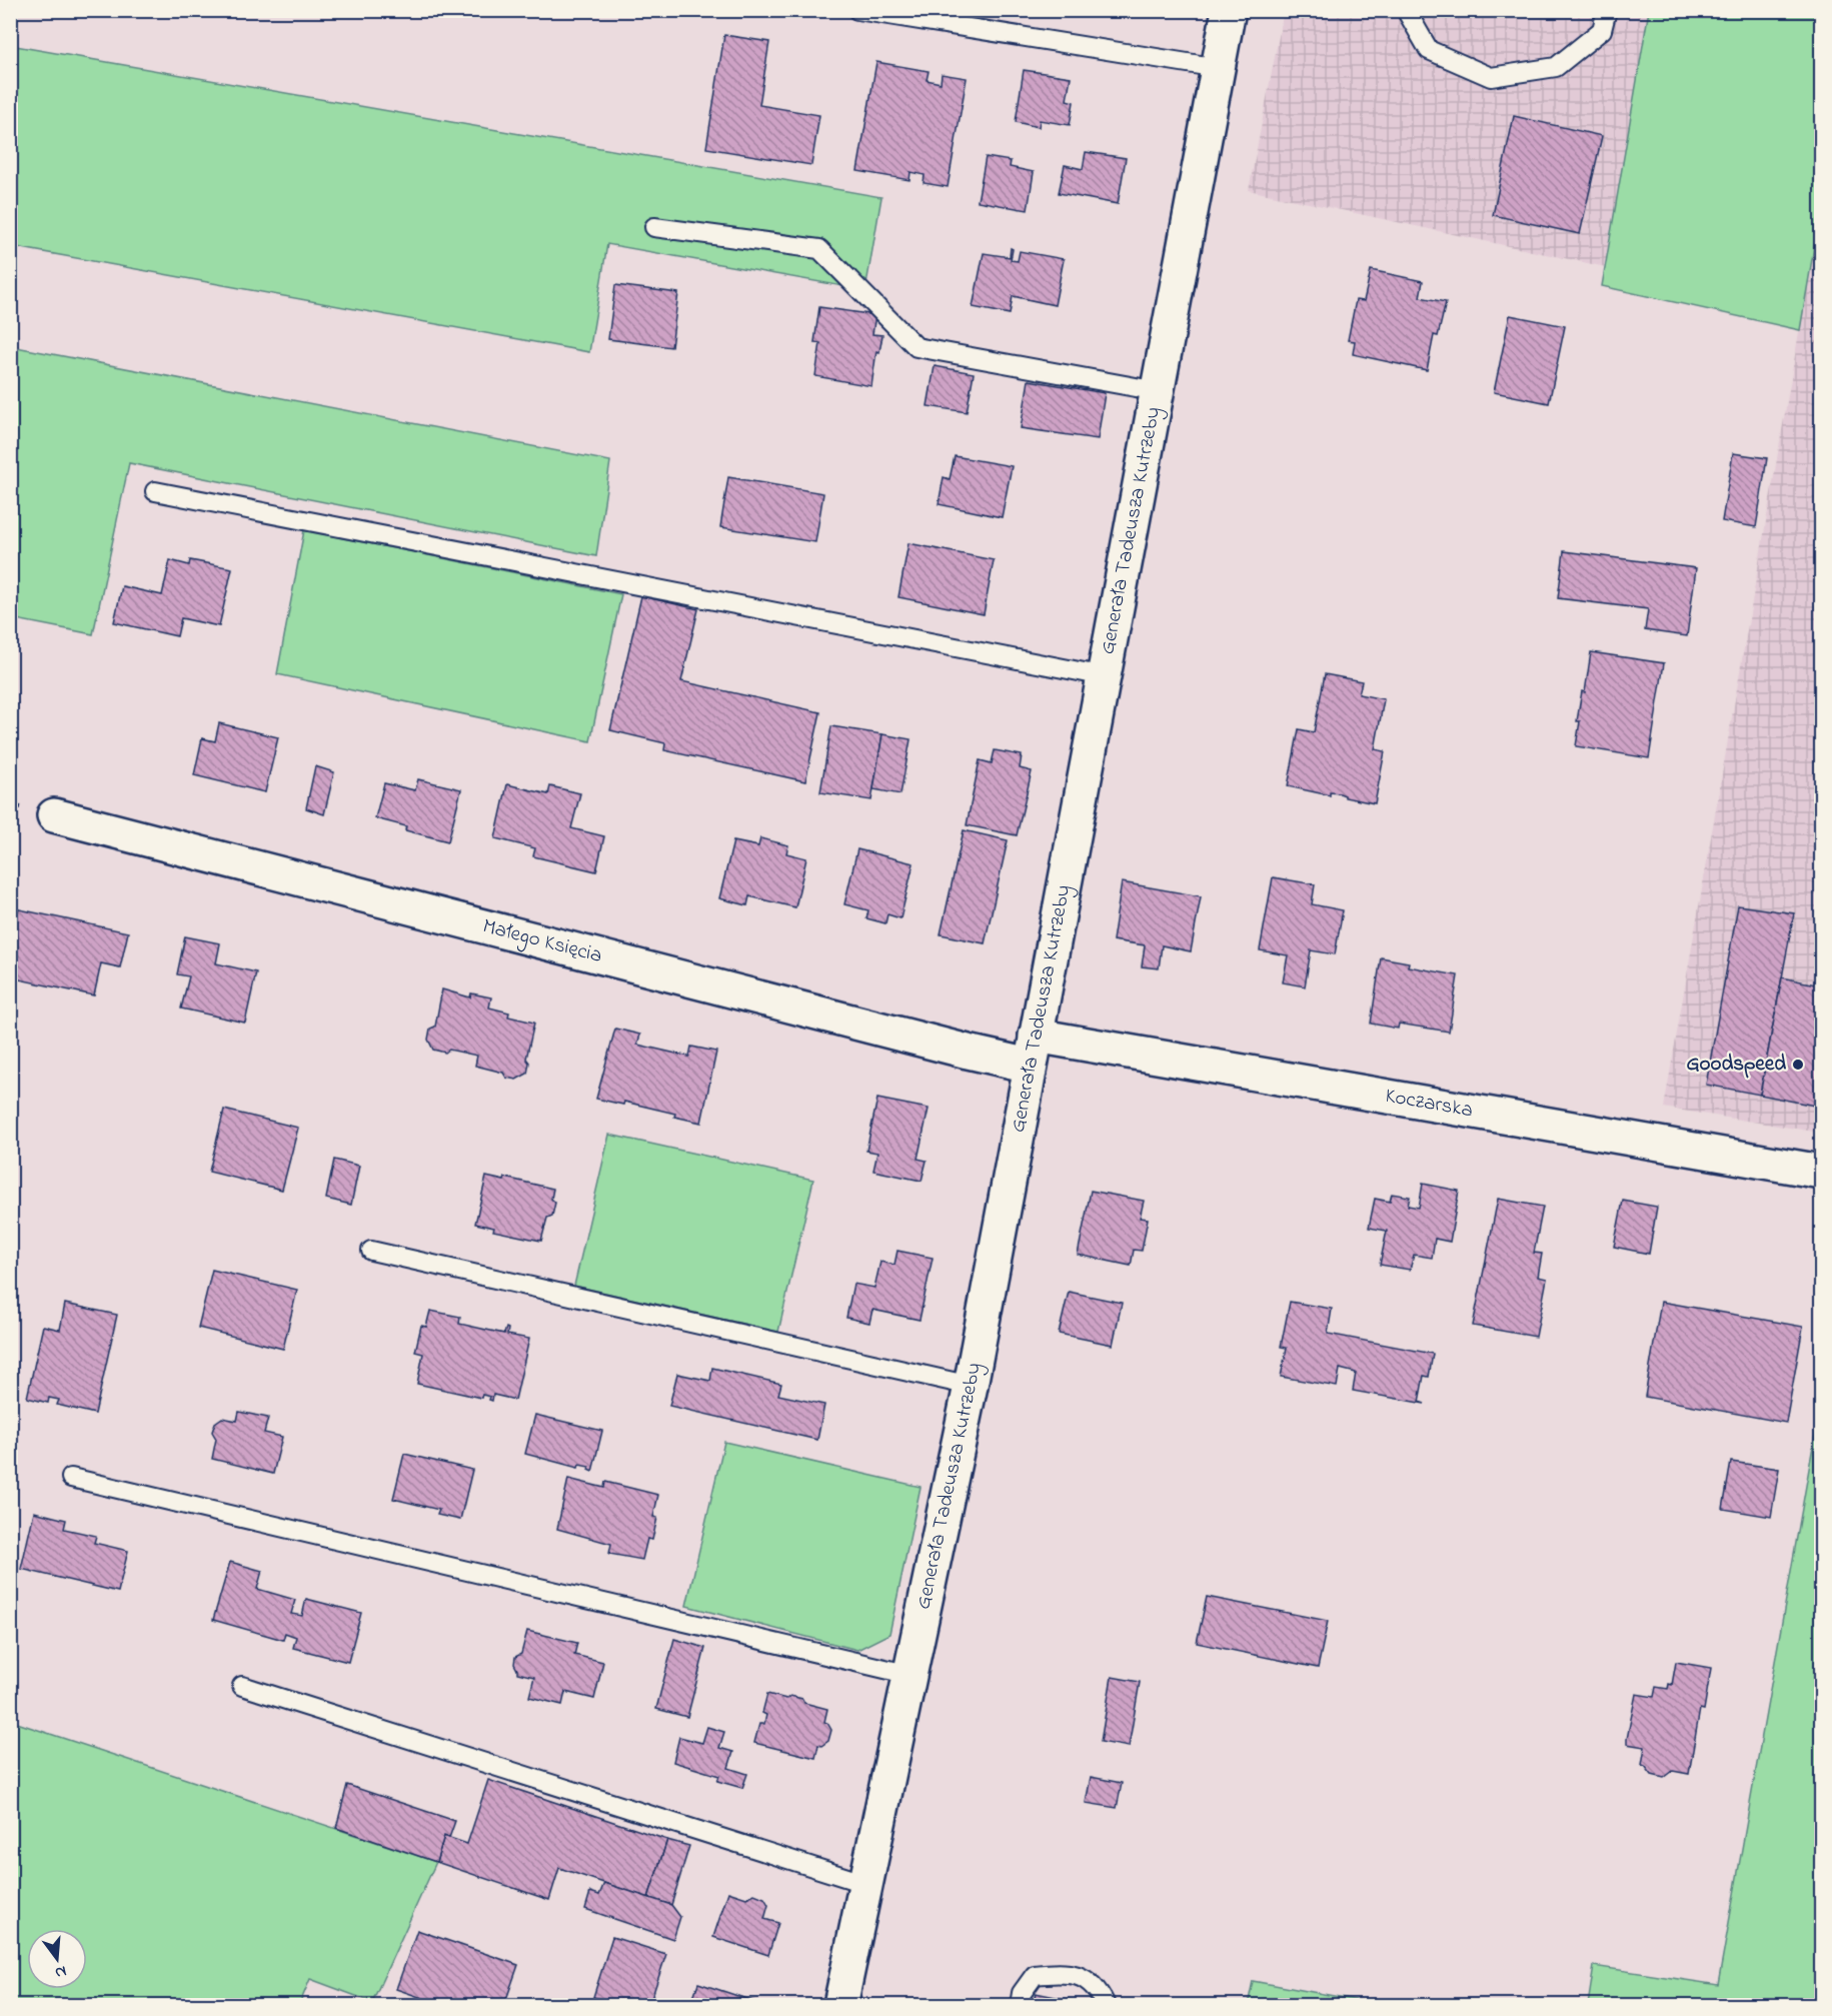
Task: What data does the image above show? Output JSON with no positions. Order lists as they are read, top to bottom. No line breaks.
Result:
{"streets":{"street":["Generała Tadeusza Kutrzeby","Małego Księcia","Koczarska"]},"crossings":[["Generała Tadeusza Kutrzeby","Małego Księcia"],["Generała Tadeusza Kutrzeby","Koczarska"],["Małego Księcia","Koczarska"]],"places":["Goodspeed"],"north":"bottom"}
